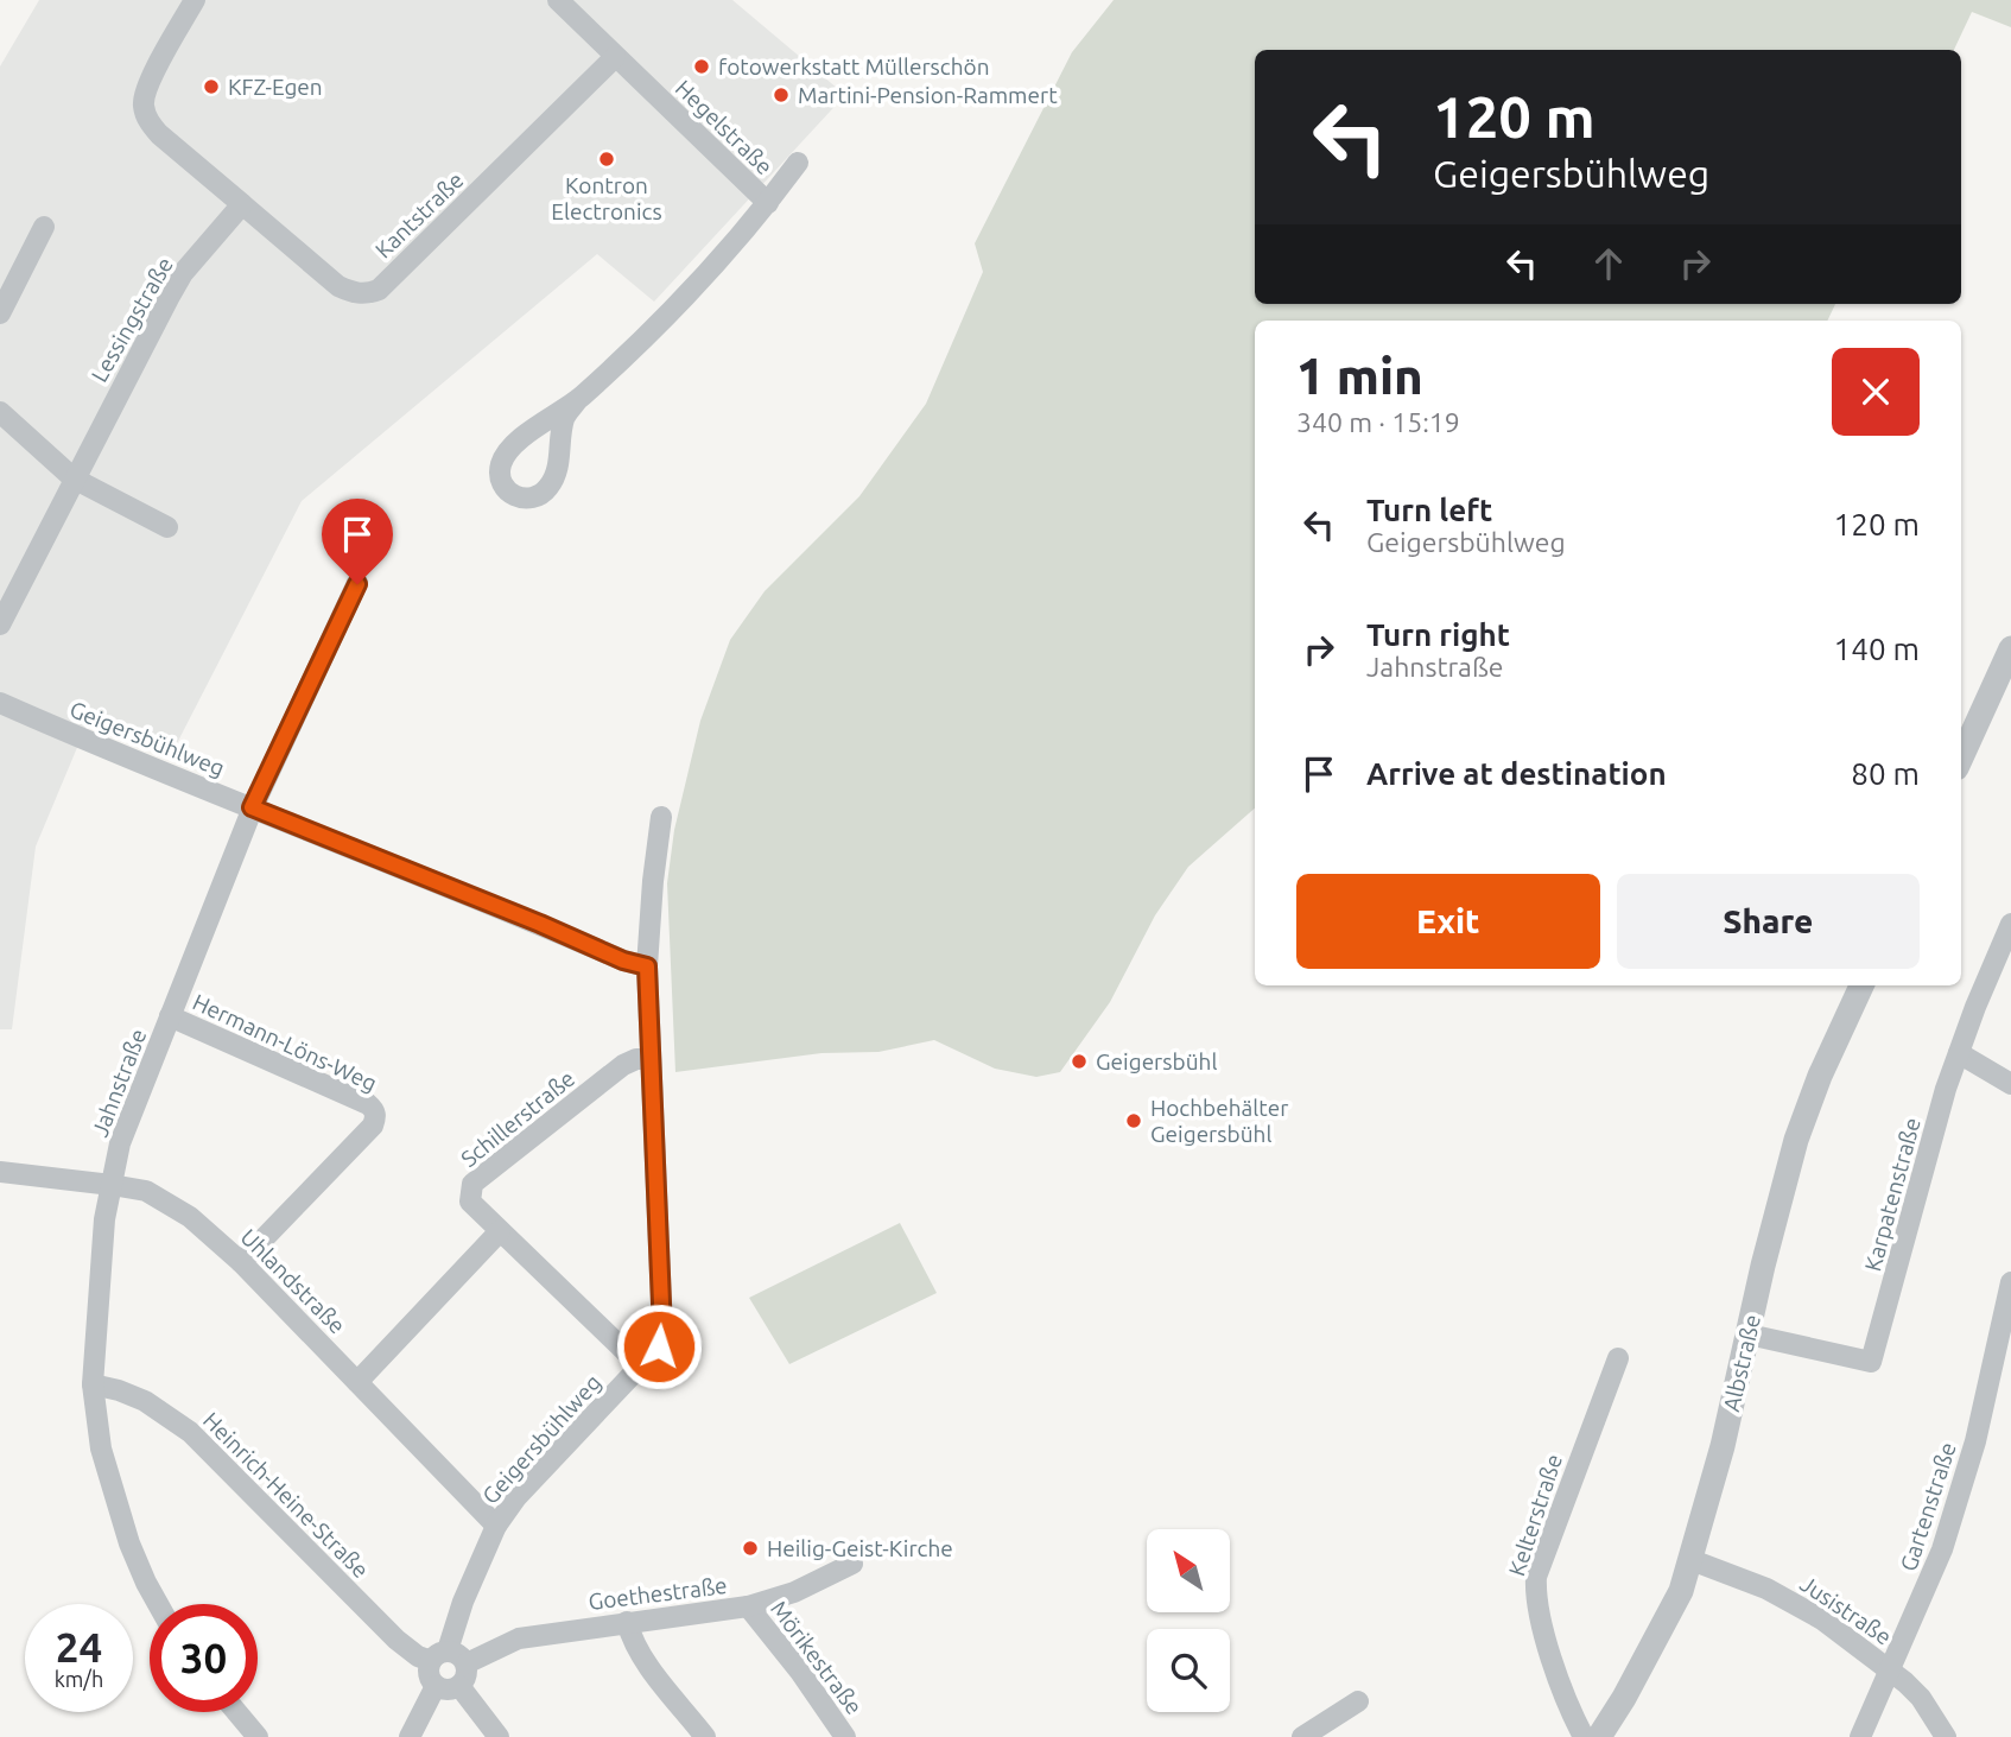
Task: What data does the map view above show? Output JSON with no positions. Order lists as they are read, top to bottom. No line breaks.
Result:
{"streets":{"street":["Hegelstraße","Kantstraße","Lessingstraße","Geigersbühlweg","Hermann-Löns-Weg","Jahnstraße","Schillerstraße","Karpatenstraße","Uhlandstraße","Albstraße","Heinrich-Heine-Straße","Gartenstraße","Kelterstraße","Goethestraße","Jusistraße","Mörikestraße"]},"crossings":[["Hegelstraße","Kantstraße"],["Kantstraße","Lessingstraße"],["Geigersbühlweg","Jahnstraße"],["Geigersbühlweg","Schillerstraße"],["Geigersbühlweg","Uhlandstraße"],["Geigersbühlweg","Heinrich-Heine-Straße"],["Geigersbühlweg","Goethestraße"],["Hermann-Löns-Weg","Jahnstraße"],["Hermann-Löns-Weg","Uhlandstraße"],["Jahnstraße","Uhlandstraße"],["Jahnstraße","Heinrich-Heine-Straße"],["Karpatenstraße","Albstraße"],["Albstraße","Jusistraße"],["Heinrich-Heine-Straße","Goethestraße"],["Gartenstraße","Jusistraße"],["Goethestraße","Mörikestraße"]],"places":["fotowerkstatt Müllerschön","KFZ-Egen","Martini-Pension-Rammert","Kontron Electronics","Geigersbühl","Hochbehälter Geigersbühl","Heilig-Geist-Kirche"],"north":"top left","page":{"turn":["120 m","Geigersbühlweg"],"heading":["1 min","340 m · 15:19"],"list":[{"name":"Turn left","note":"Geigersbühlweg","value":"120 m"},{"name":"Turn right","note":"Jahnstraße","value":"140 m"},{"name":"Arrive at destination","value":"80 m"}],"buttons":["Exit","Share"],"speed":"24 km/h","limit":"30"}}
